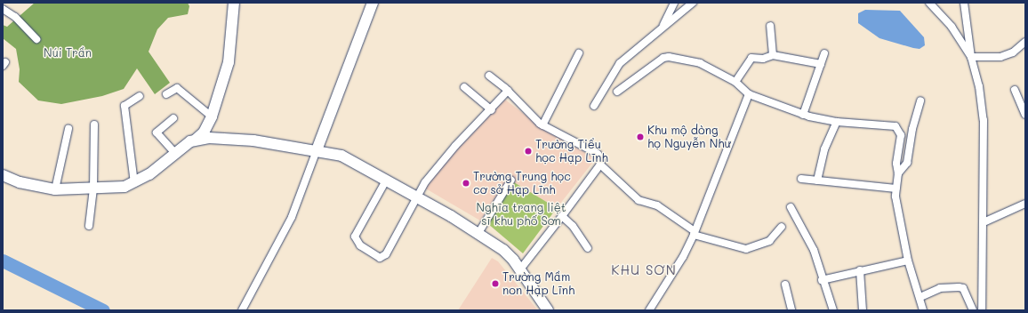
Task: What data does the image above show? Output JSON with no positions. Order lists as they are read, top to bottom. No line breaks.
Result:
{"districts":["KHU SƠN"],"parks":["Núi Trần","Nghĩa trang liệt sĩ khu phố Sơn"],"places":["Khu mộ dòng họ Nguyễn Như","Trường Tiểu học Hạp Lĩnh","Trường Trung học cơ sở Hạp Lĩnh","Trường Mầm non Hạp Lĩnh"]}
